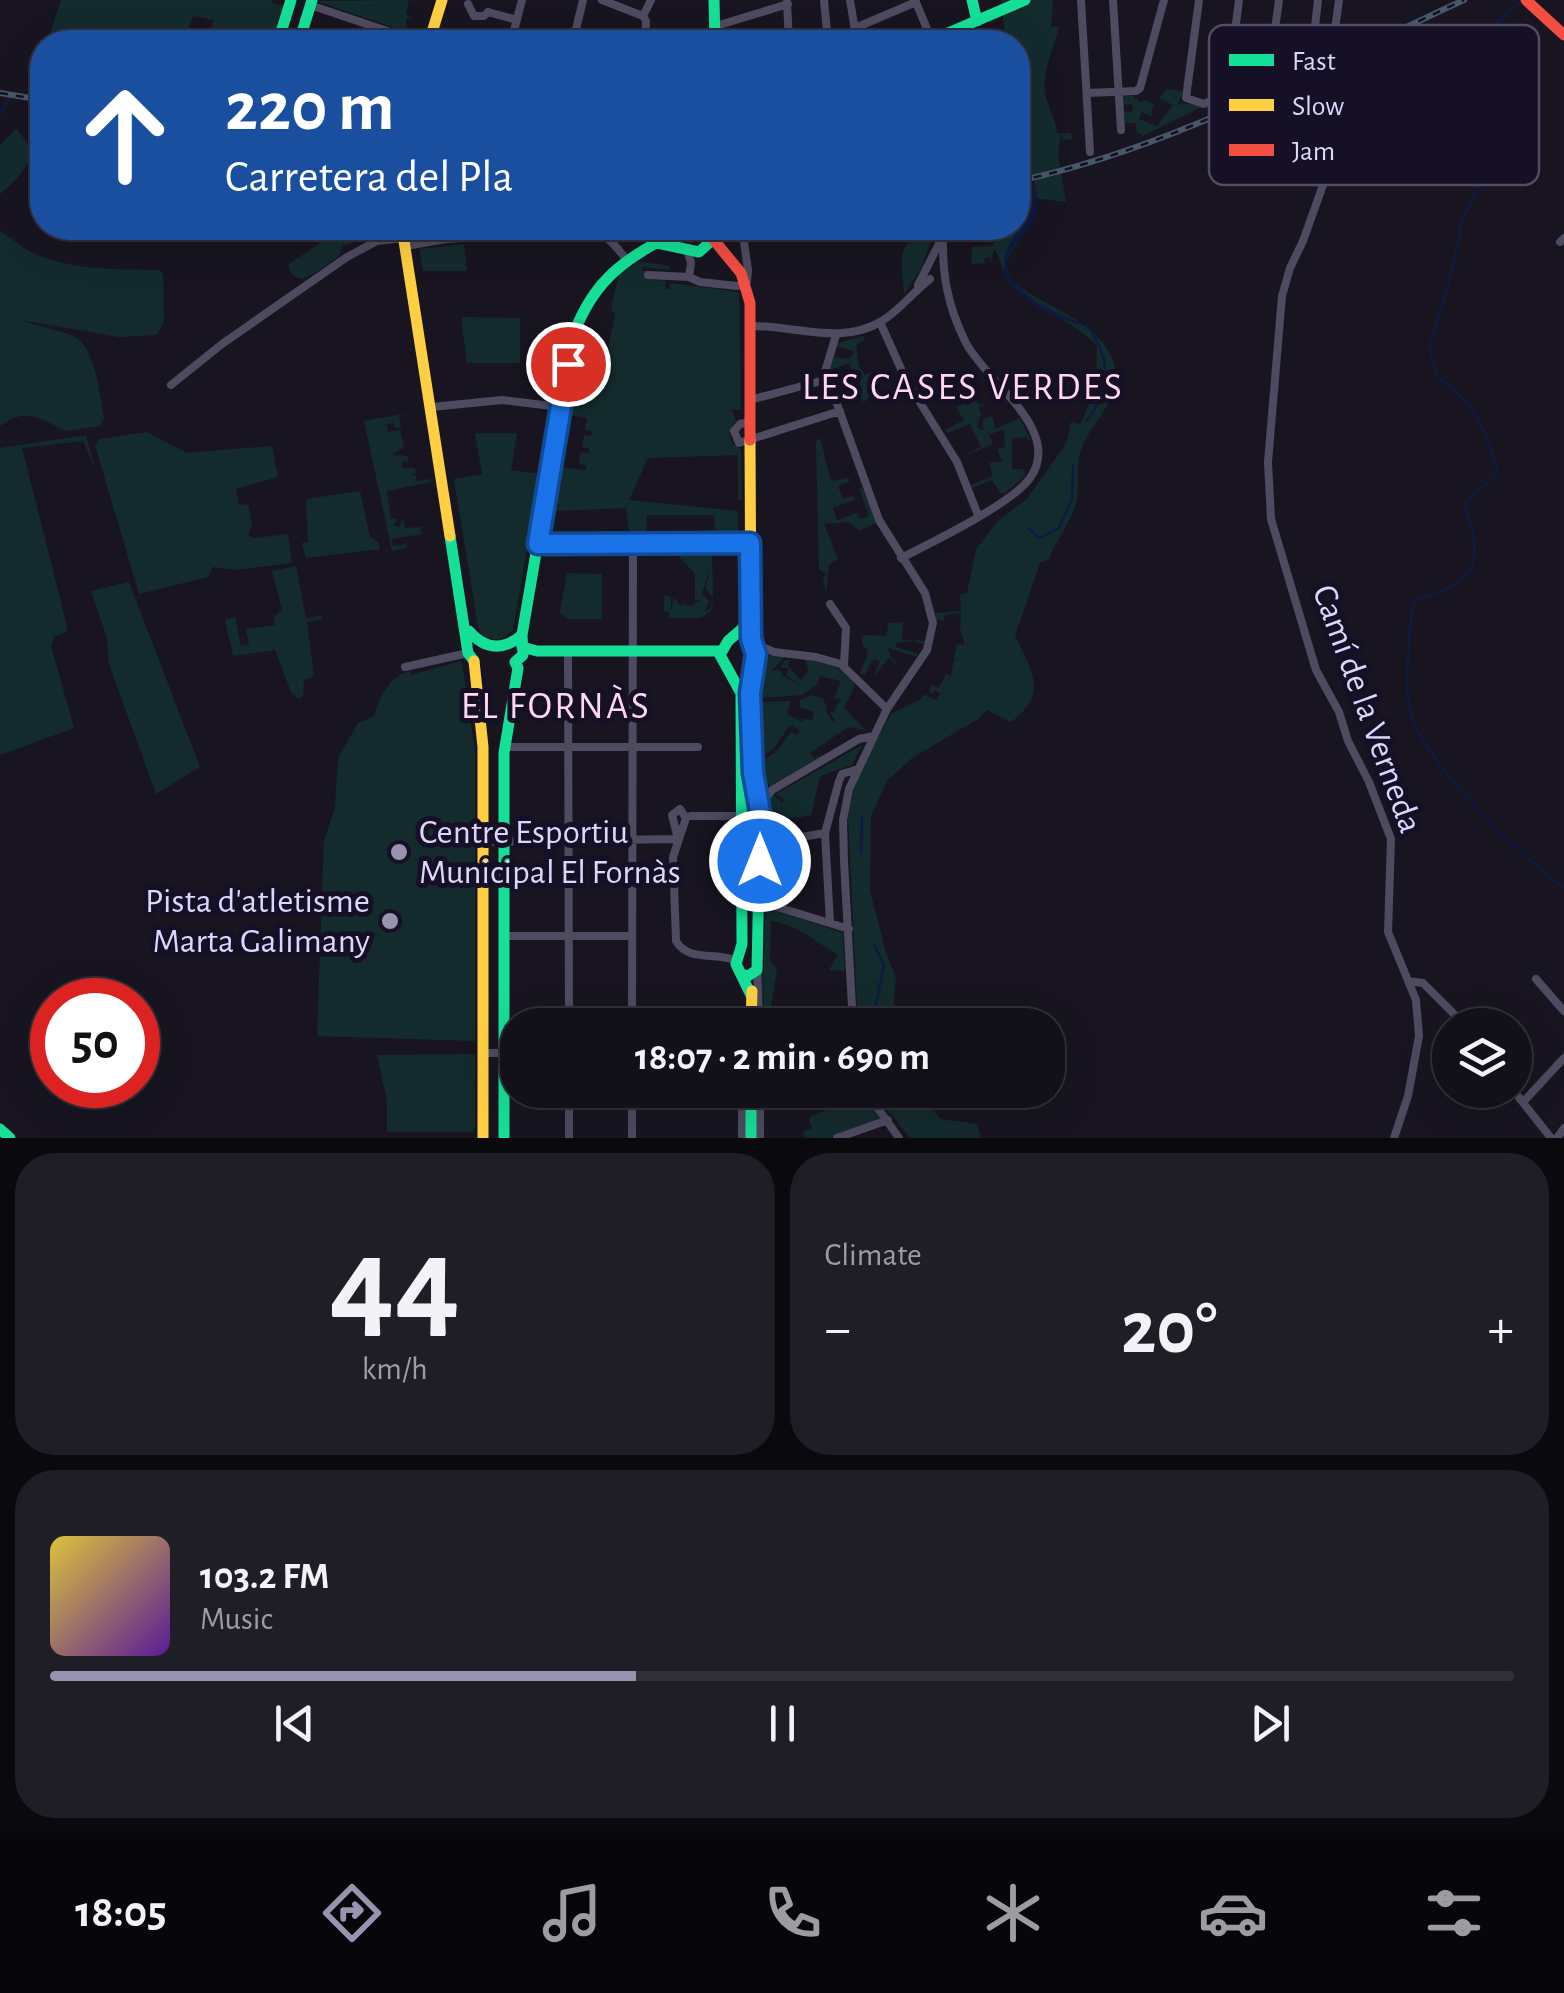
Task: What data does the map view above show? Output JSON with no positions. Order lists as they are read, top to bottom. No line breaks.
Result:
{"streets":{"street":["Camí de la Verneda"]},"districts":["LES CASES VERDES","EL FORNÀS"],"places":["Centre Esportiu Municipal El Fornàs","Pista d'atletisme Marta Galimany"],"legend":["Fast","Slow","Jam"],"page":{"turn":["220 m","Carretera del Pla"],"limit":"50","trip":"18:07 · 2 min · 690 m","tile":[["44","km/h"],"Climate"],"heat":["−","20°","+"],"song":["103.2 FM","Music"],"tabs":"18:05"}}
